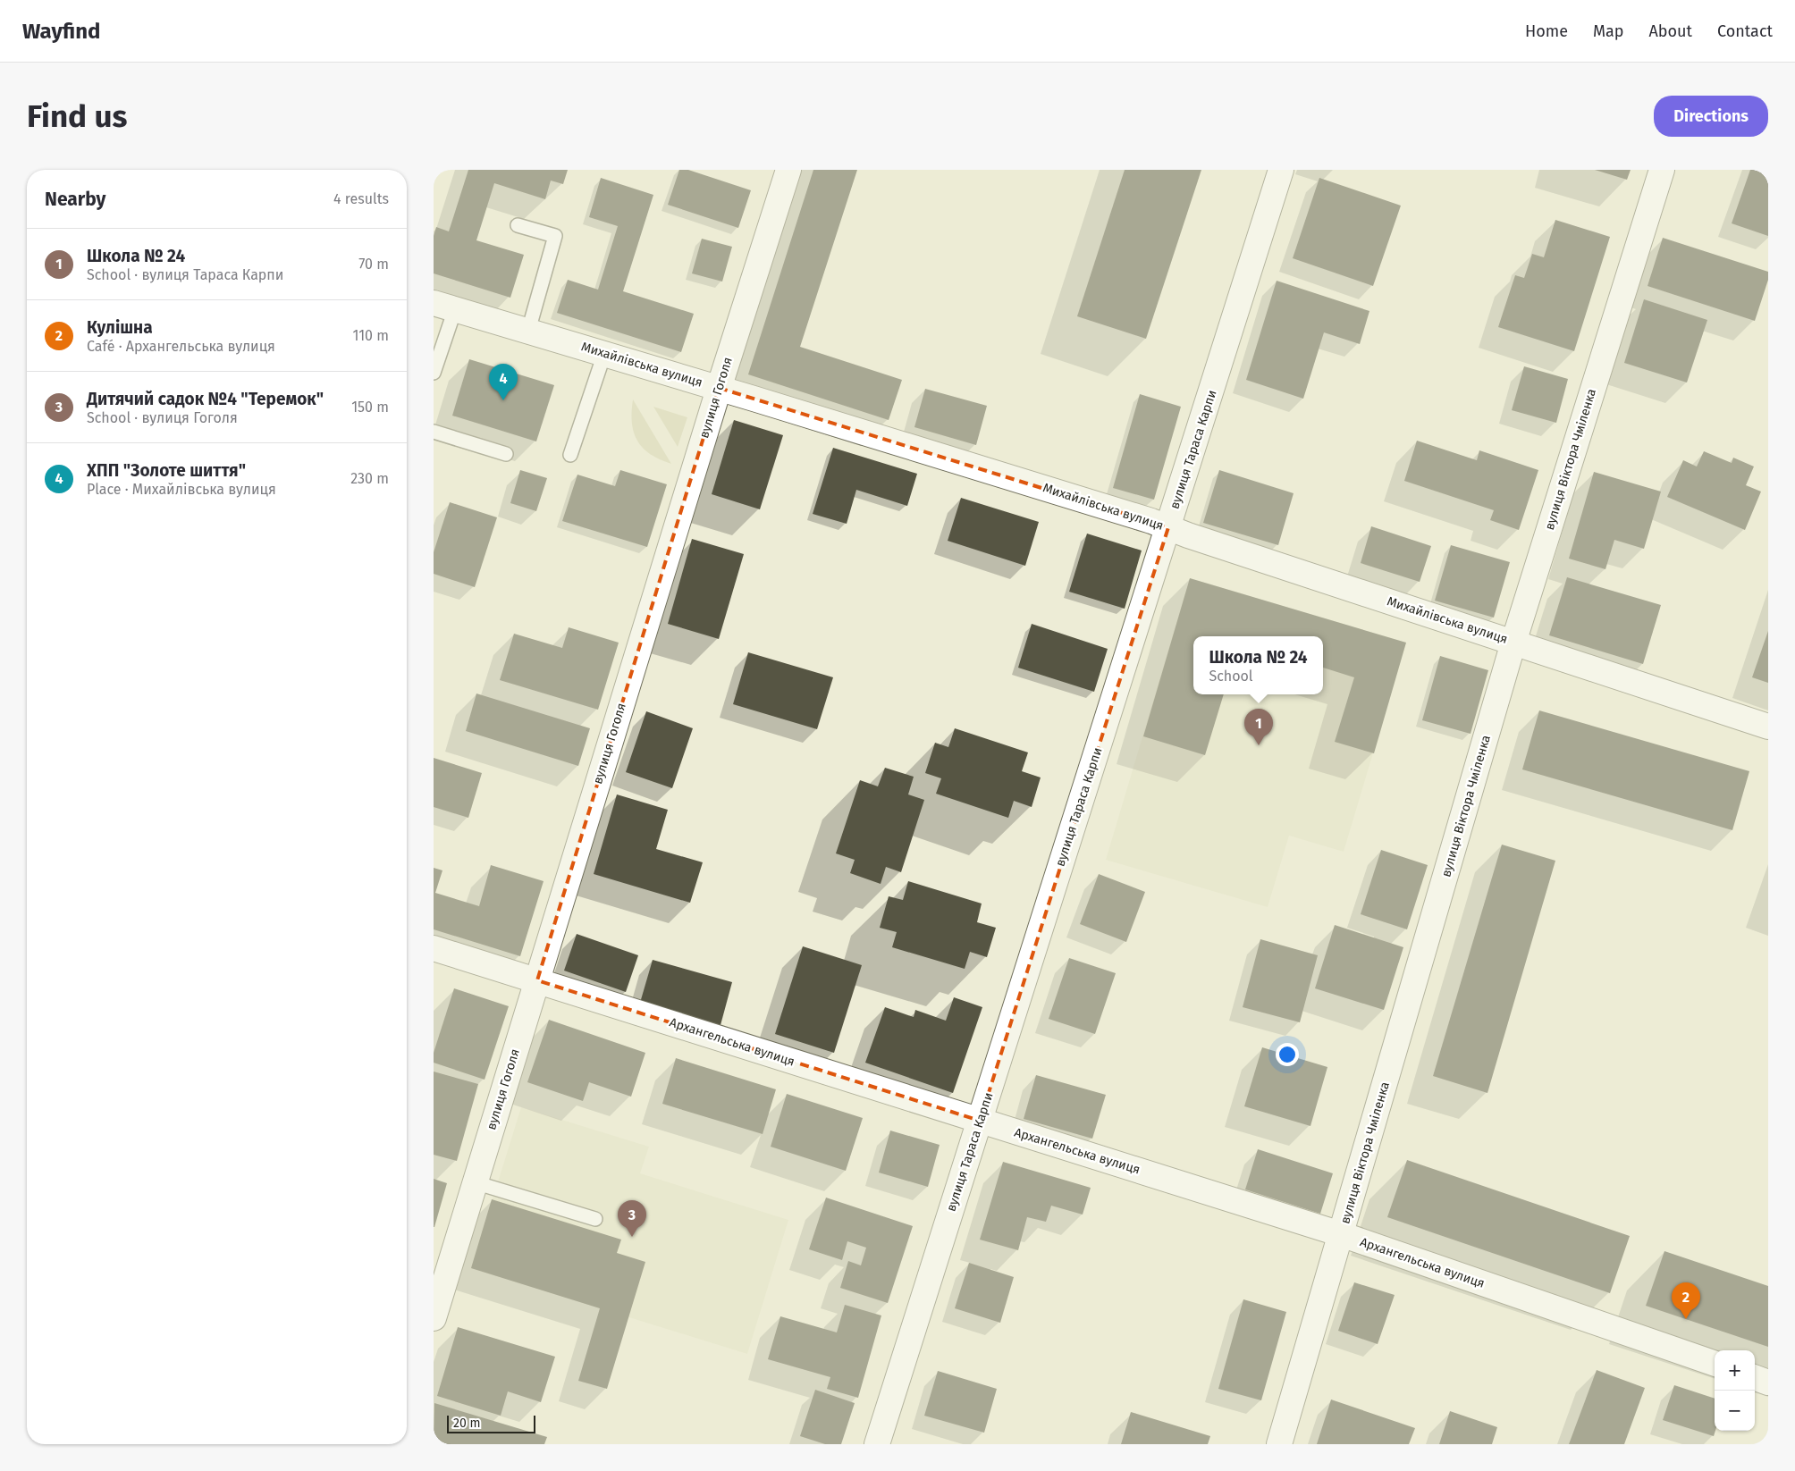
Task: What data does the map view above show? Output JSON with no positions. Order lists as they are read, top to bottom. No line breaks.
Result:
{"streets":{"street":["Михайлівська вулиця","вулиця Гоголя","вулиця Тараса Карпи","вулиця Віктора Чміленка","Архангельська вулиця"]},"crossings":[["Михайлівська вулиця","вулиця Гоголя"],["Михайлівська вулиця","вулиця Тараса Карпи"],["Михайлівська вулиця","вулиця Віктора Чміленка"],["вулиця Гоголя","Архангельська вулиця"],["вулиця Тараса Карпи","Архангельська вулиця"],["вулиця Віктора Чміленка","Архангельська вулиця"]],"scale_bar":"20 m","page":{"header":"Wayfind","nav":["Home","Map","About","Contact"],"buttons":"Directions","title":"Find us","heading":["Nearby","4 results"],"list":[{"mark":"1","name":"Школа № 24","note":"School · вулиця Тараса Карпи","value":"70 m"},{"mark":"2","name":"Кулішна","note":"Café · Архангельська вулиця","value":"110 m"},{"mark":"3","name":"Дитячий садок №4 \"Теремок\"","note":"School · вулиця Гоголя","value":"150 m"},{"mark":"4","name":"ХПП \"Золоте шиття\"","note":"Place · Михайлівська вулиця","value":"230 m"}],"pins":["4","1","3","2"],"popup":["Школа № 24","School"],"map_buttons":["+","−"],"scale":"20 m"}}
